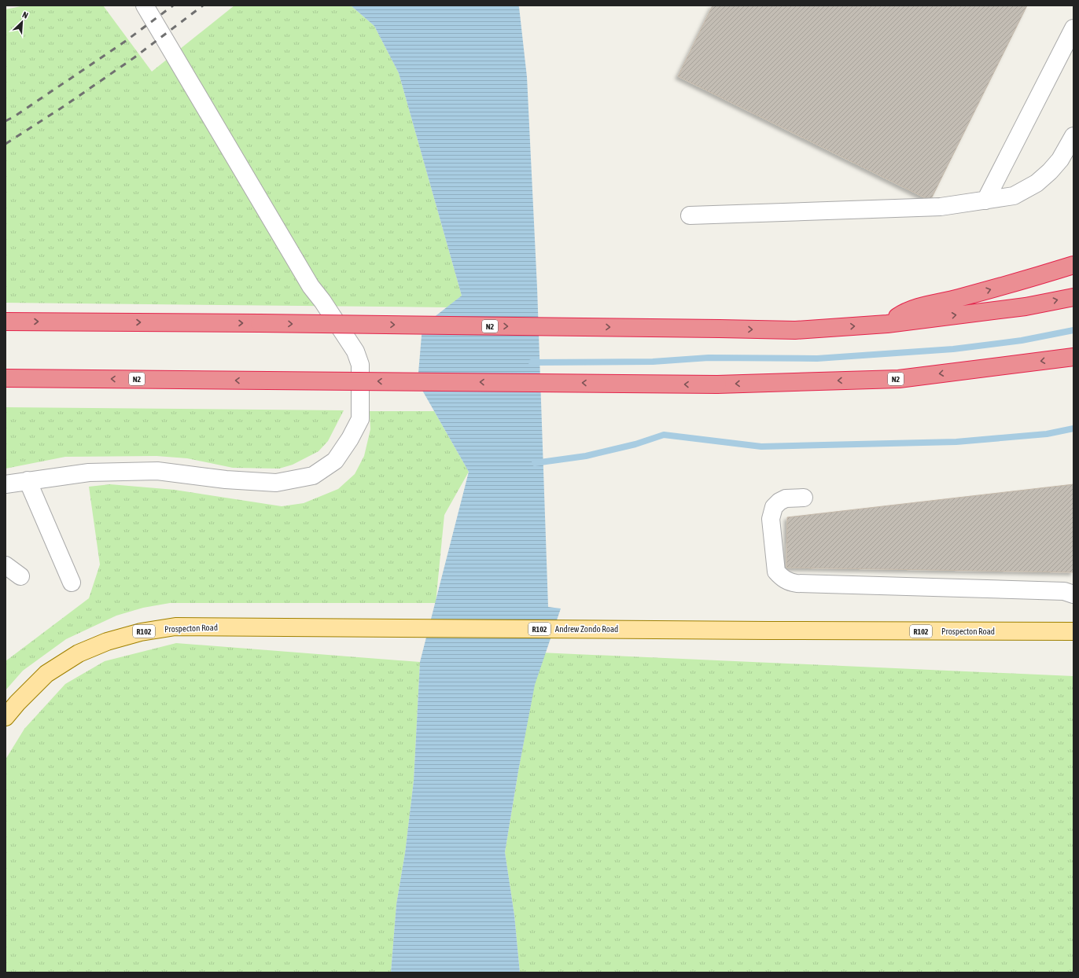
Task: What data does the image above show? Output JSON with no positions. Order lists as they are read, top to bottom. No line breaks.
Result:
{"streets":{"highway":["N2"],"main road":["Prospecton Road","R102","Andrew Zondo Road"]},"crossings":[["Prospecton Road","Andrew Zondo Road"]],"north":"top right"}
